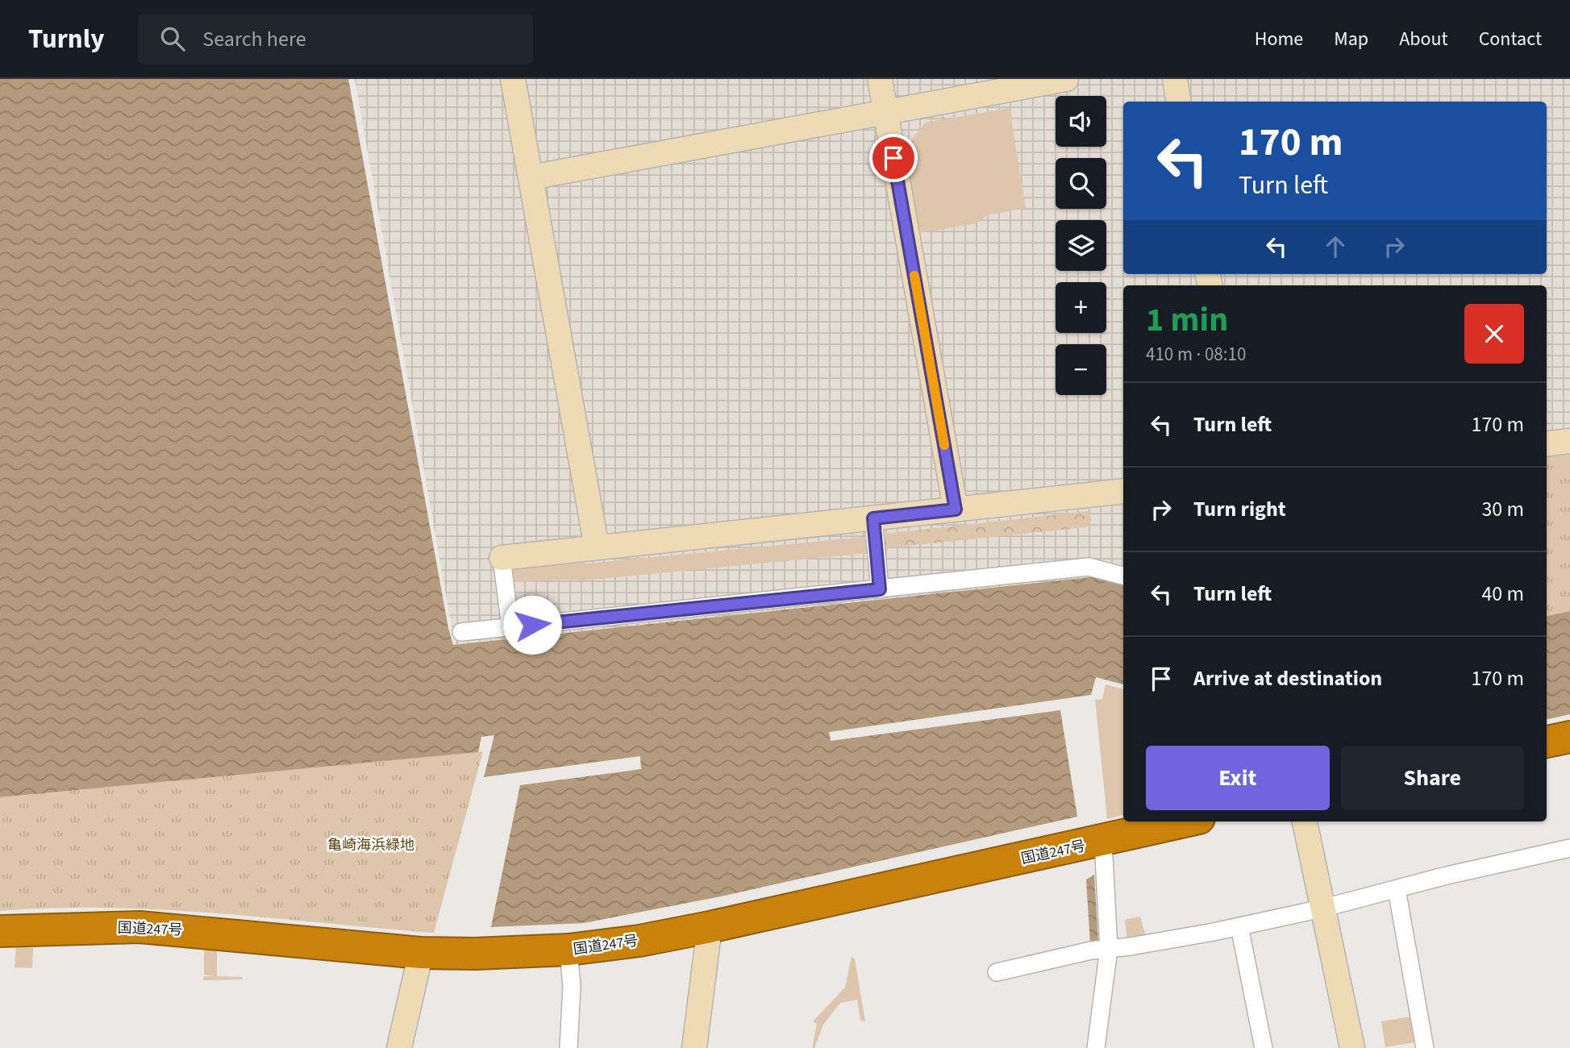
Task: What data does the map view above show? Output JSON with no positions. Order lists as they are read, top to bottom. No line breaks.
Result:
{"streets":{"highway":["国道247号"]},"parks":["亀崎海浜緑地"],"page":{"header":"Turnly","search":"Search here","nav":["Home","Map","About","Contact"],"map_buttons":["+","−"],"turn":["170 m","Turn left"],"heading":["1 min","410 m · 08:10"],"list":[{"name":"Turn left","value":"170 m"},{"name":"Turn right","value":"30 m"},{"name":"Turn left","value":"40 m"},{"name":"Arrive at destination","value":"170 m"}],"buttons":["Exit","Share"]}}
